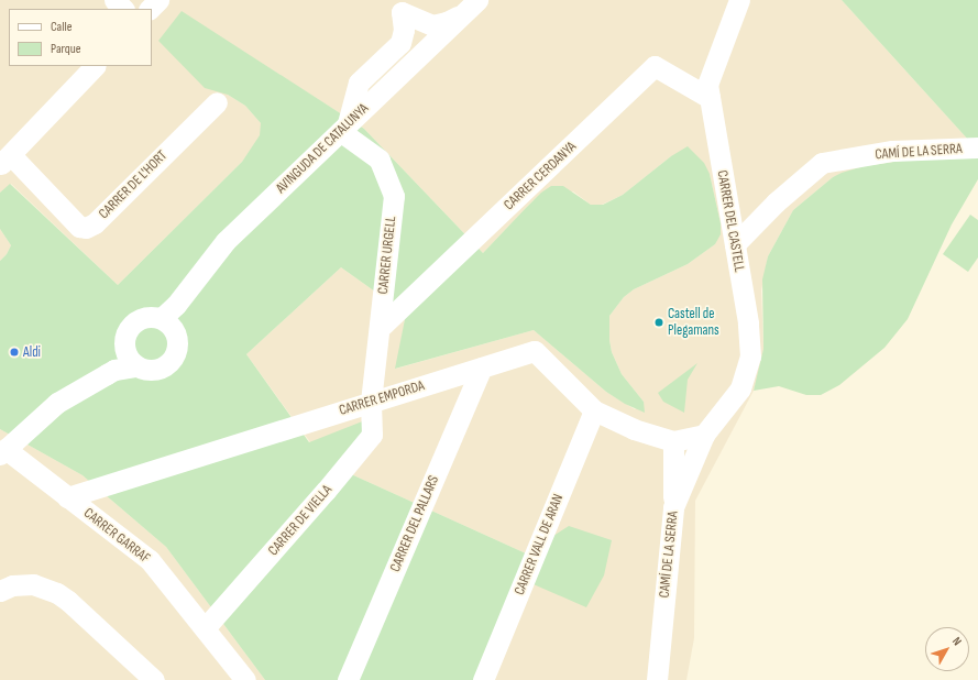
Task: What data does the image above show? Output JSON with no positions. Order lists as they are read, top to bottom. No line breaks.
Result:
{"streets":{"street":["AVINGUDA DE CATALUNYA","CAMÍ DE LA SERRA","CARRER CERDANYA","CARRER DE L'HORT","CARRER DEL CASTELL","CARRER URGELL","CARRER EMPORDA","CARRER DE VIELLA","CARRER DEL PALLARS","CARRER GARRAF","CARRER VALL DE ARAN"]},"crossings":[["AVINGUDA DE CATALUNYA","CARRER URGELL"],["CAMÍ DE LA SERRA","CARRER DEL CASTELL"],["CAMÍ DE LA SERRA","CARRER EMPORDA"],["CARRER CERDANYA","CARRER DEL CASTELL"],["CARRER CERDANYA","CARRER URGELL"],["CARRER DEL CASTELL","CARRER EMPORDA"],["CARRER URGELL","CARRER EMPORDA"],["CARRER URGELL","CARRER DE VIELLA"],["CARRER EMPORDA","CARRER DE VIELLA"],["CARRER EMPORDA","CARRER DEL PALLARS"],["CARRER EMPORDA","CARRER GARRAF"],["CARRER EMPORDA","CARRER VALL DE ARAN"],["CARRER DE VIELLA","CARRER GARRAF"]],"places":["Castell de Plegamans","Aldi"],"legend":["Calle","Parque"],"north":"top right"}
